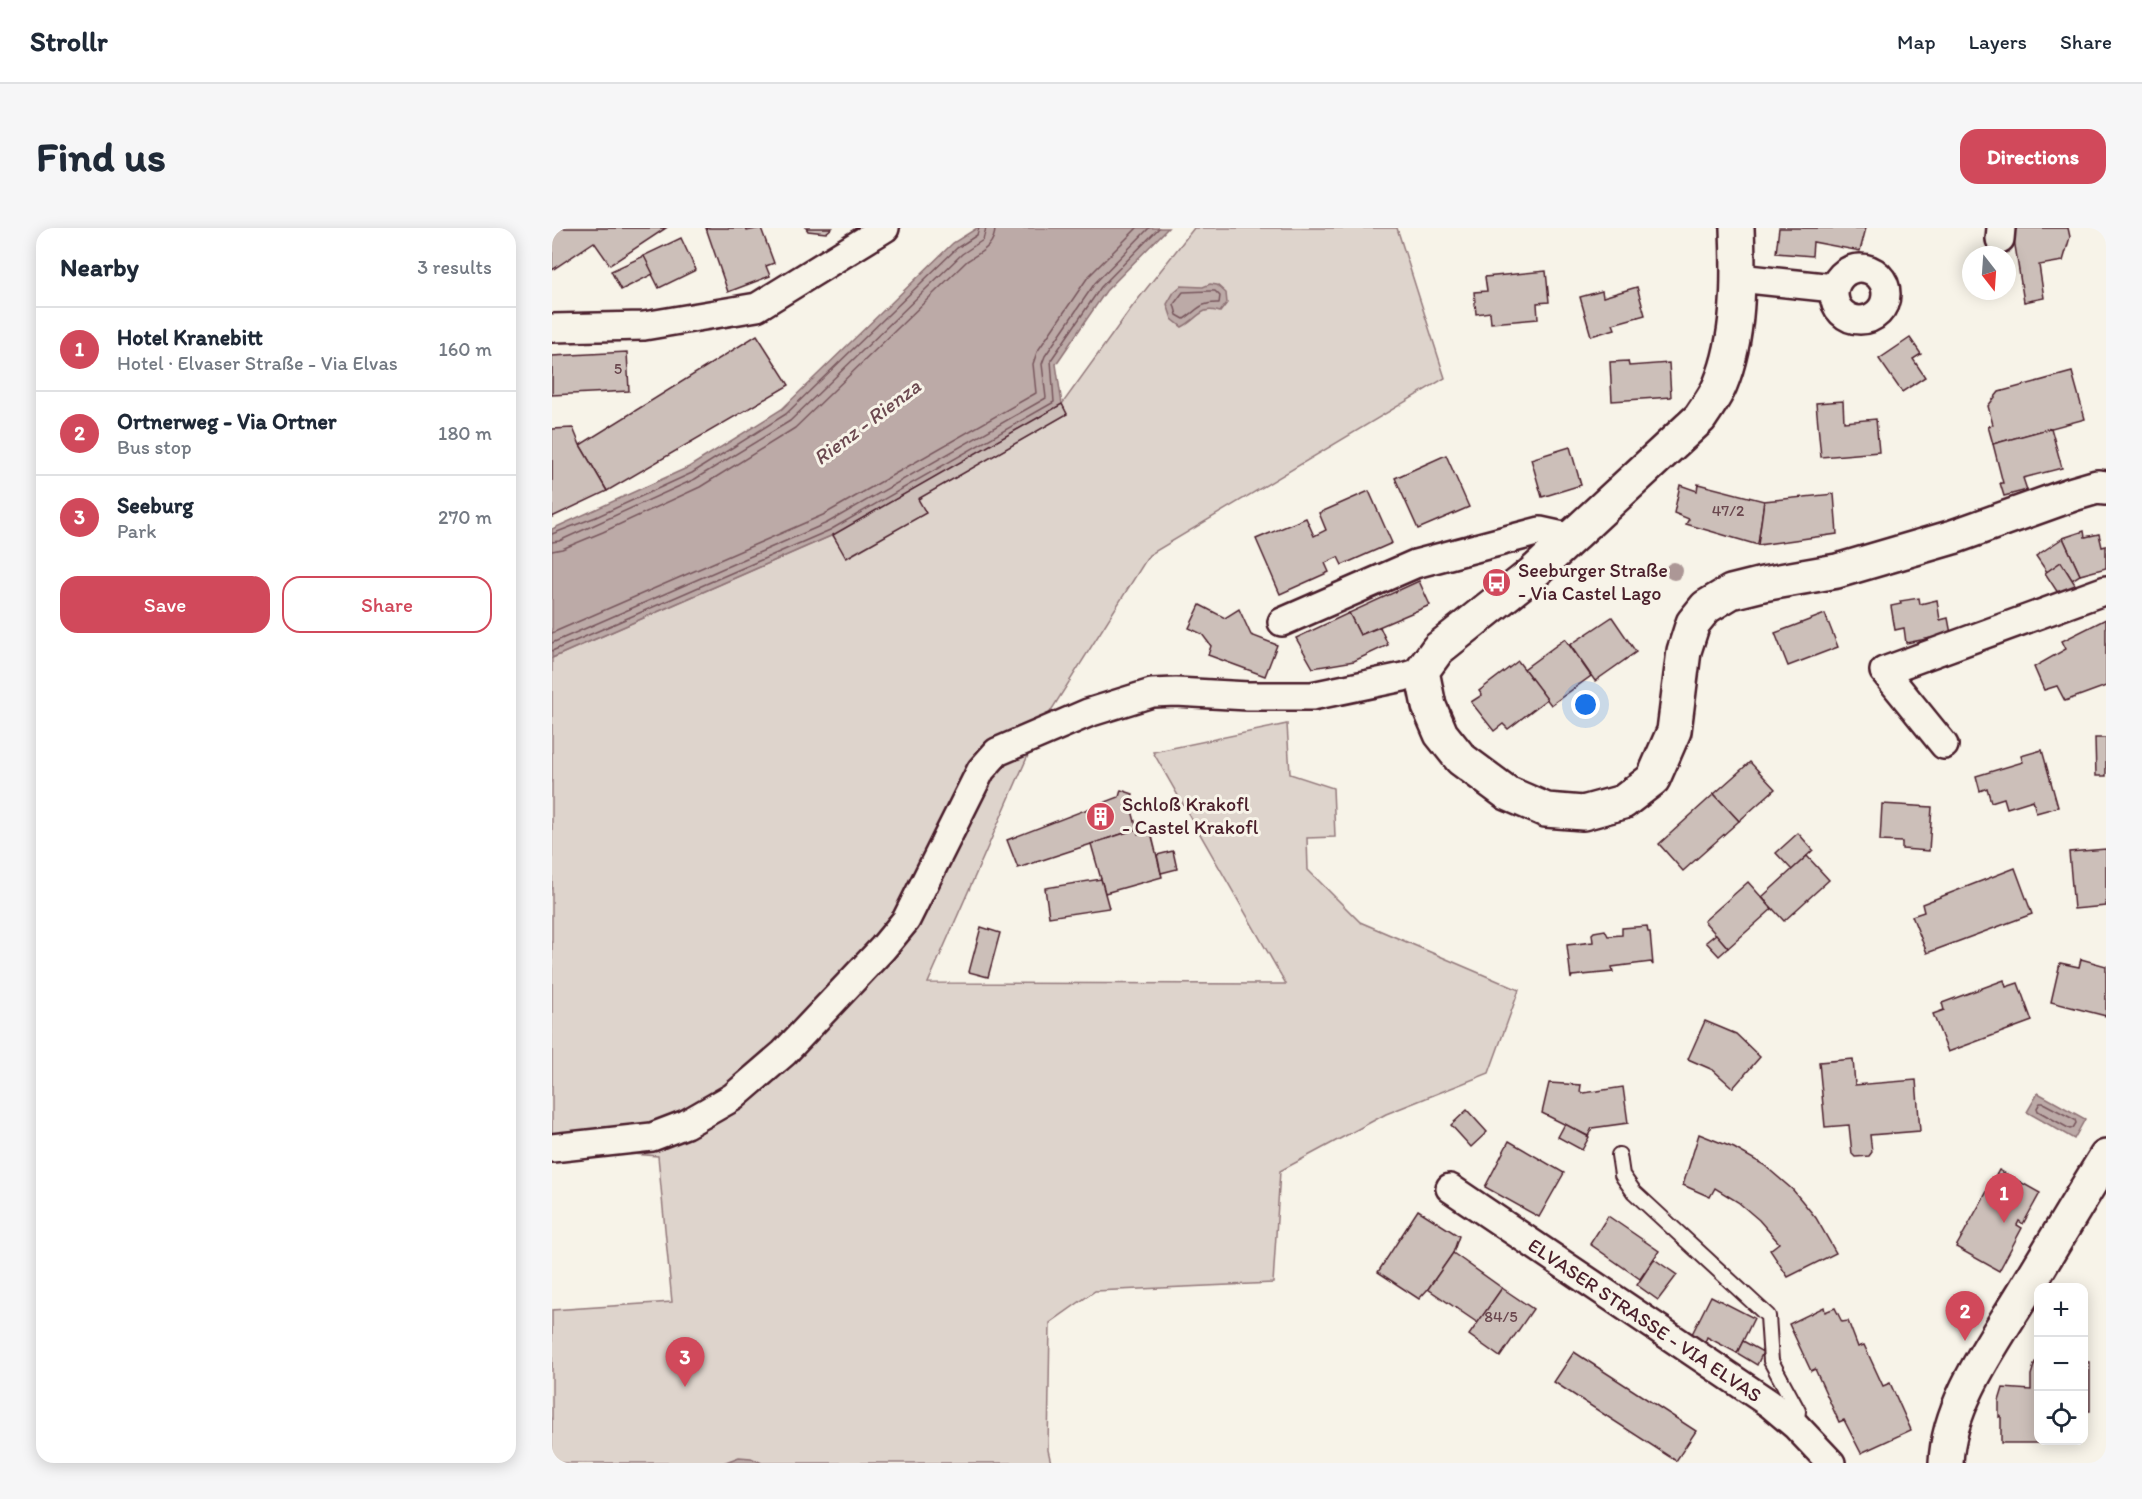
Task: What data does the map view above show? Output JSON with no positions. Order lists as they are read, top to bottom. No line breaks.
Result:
{"streets":{"street":["ELVASER STRASSE - VIA ELVAS"]},"water":["Rienz - Rienza"],"places":{"bus stop":["Seeburger Straße - Via Castel Lago"],"building":["Schloß Krakofl - Castel Krakofl"]},"house_numbers":["5","47/2","84/5"],"north":"bottom","page":{"header":"Strollr","nav":["Map","Layers","Share"],"buttons":["Directions",["Save","Share"]],"title":"Find us","heading":["Nearby","3 results"],"list":[{"mark":"1","name":"Hotel Kranebitt","note":"Hotel · Elvaser Straße - Via Elvas","value":"160 m"},{"mark":"2","name":"Ortnerweg - Via Ortner","note":"Bus stop","value":"180 m"},{"mark":"3","name":"Seeburg","note":"Park","value":"270 m"}],"pins":["1","2","3"],"map_buttons":["+","−"]}}
